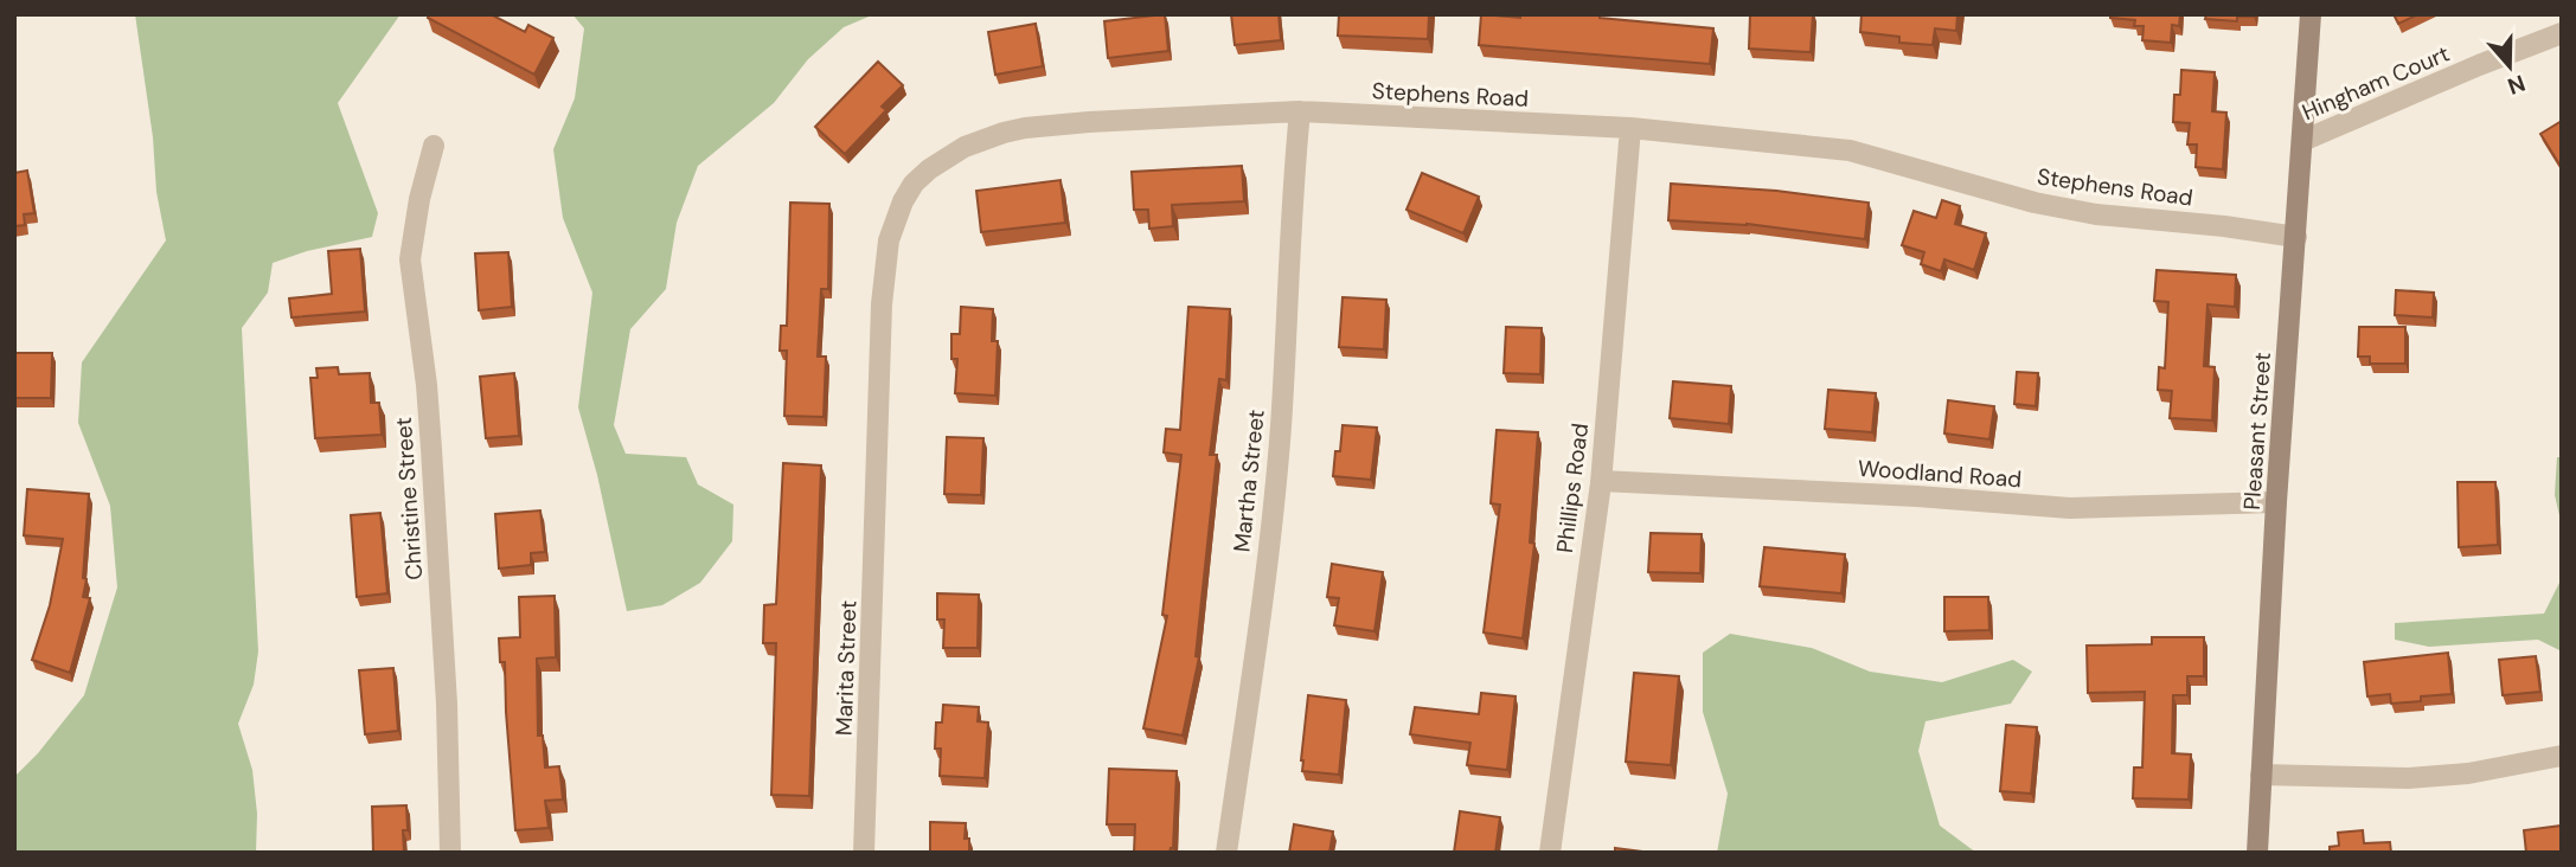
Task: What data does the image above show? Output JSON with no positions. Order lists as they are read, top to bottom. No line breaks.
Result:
{"streets":{"street":["Hingham Court","Stephens Road","Pleasant Street","Woodland Road","Martha Street","Phillips Road","Christine Street","Marita Street"]},"crossings":[["Hingham Court","Pleasant Street"],["Stephens Road","Pleasant Street"],["Stephens Road","Martha Street"],["Stephens Road","Phillips Road"],["Stephens Road","Marita Street"],["Pleasant Street","Woodland Road"],["Woodland Road","Phillips Road"]],"north":"bottom"}
